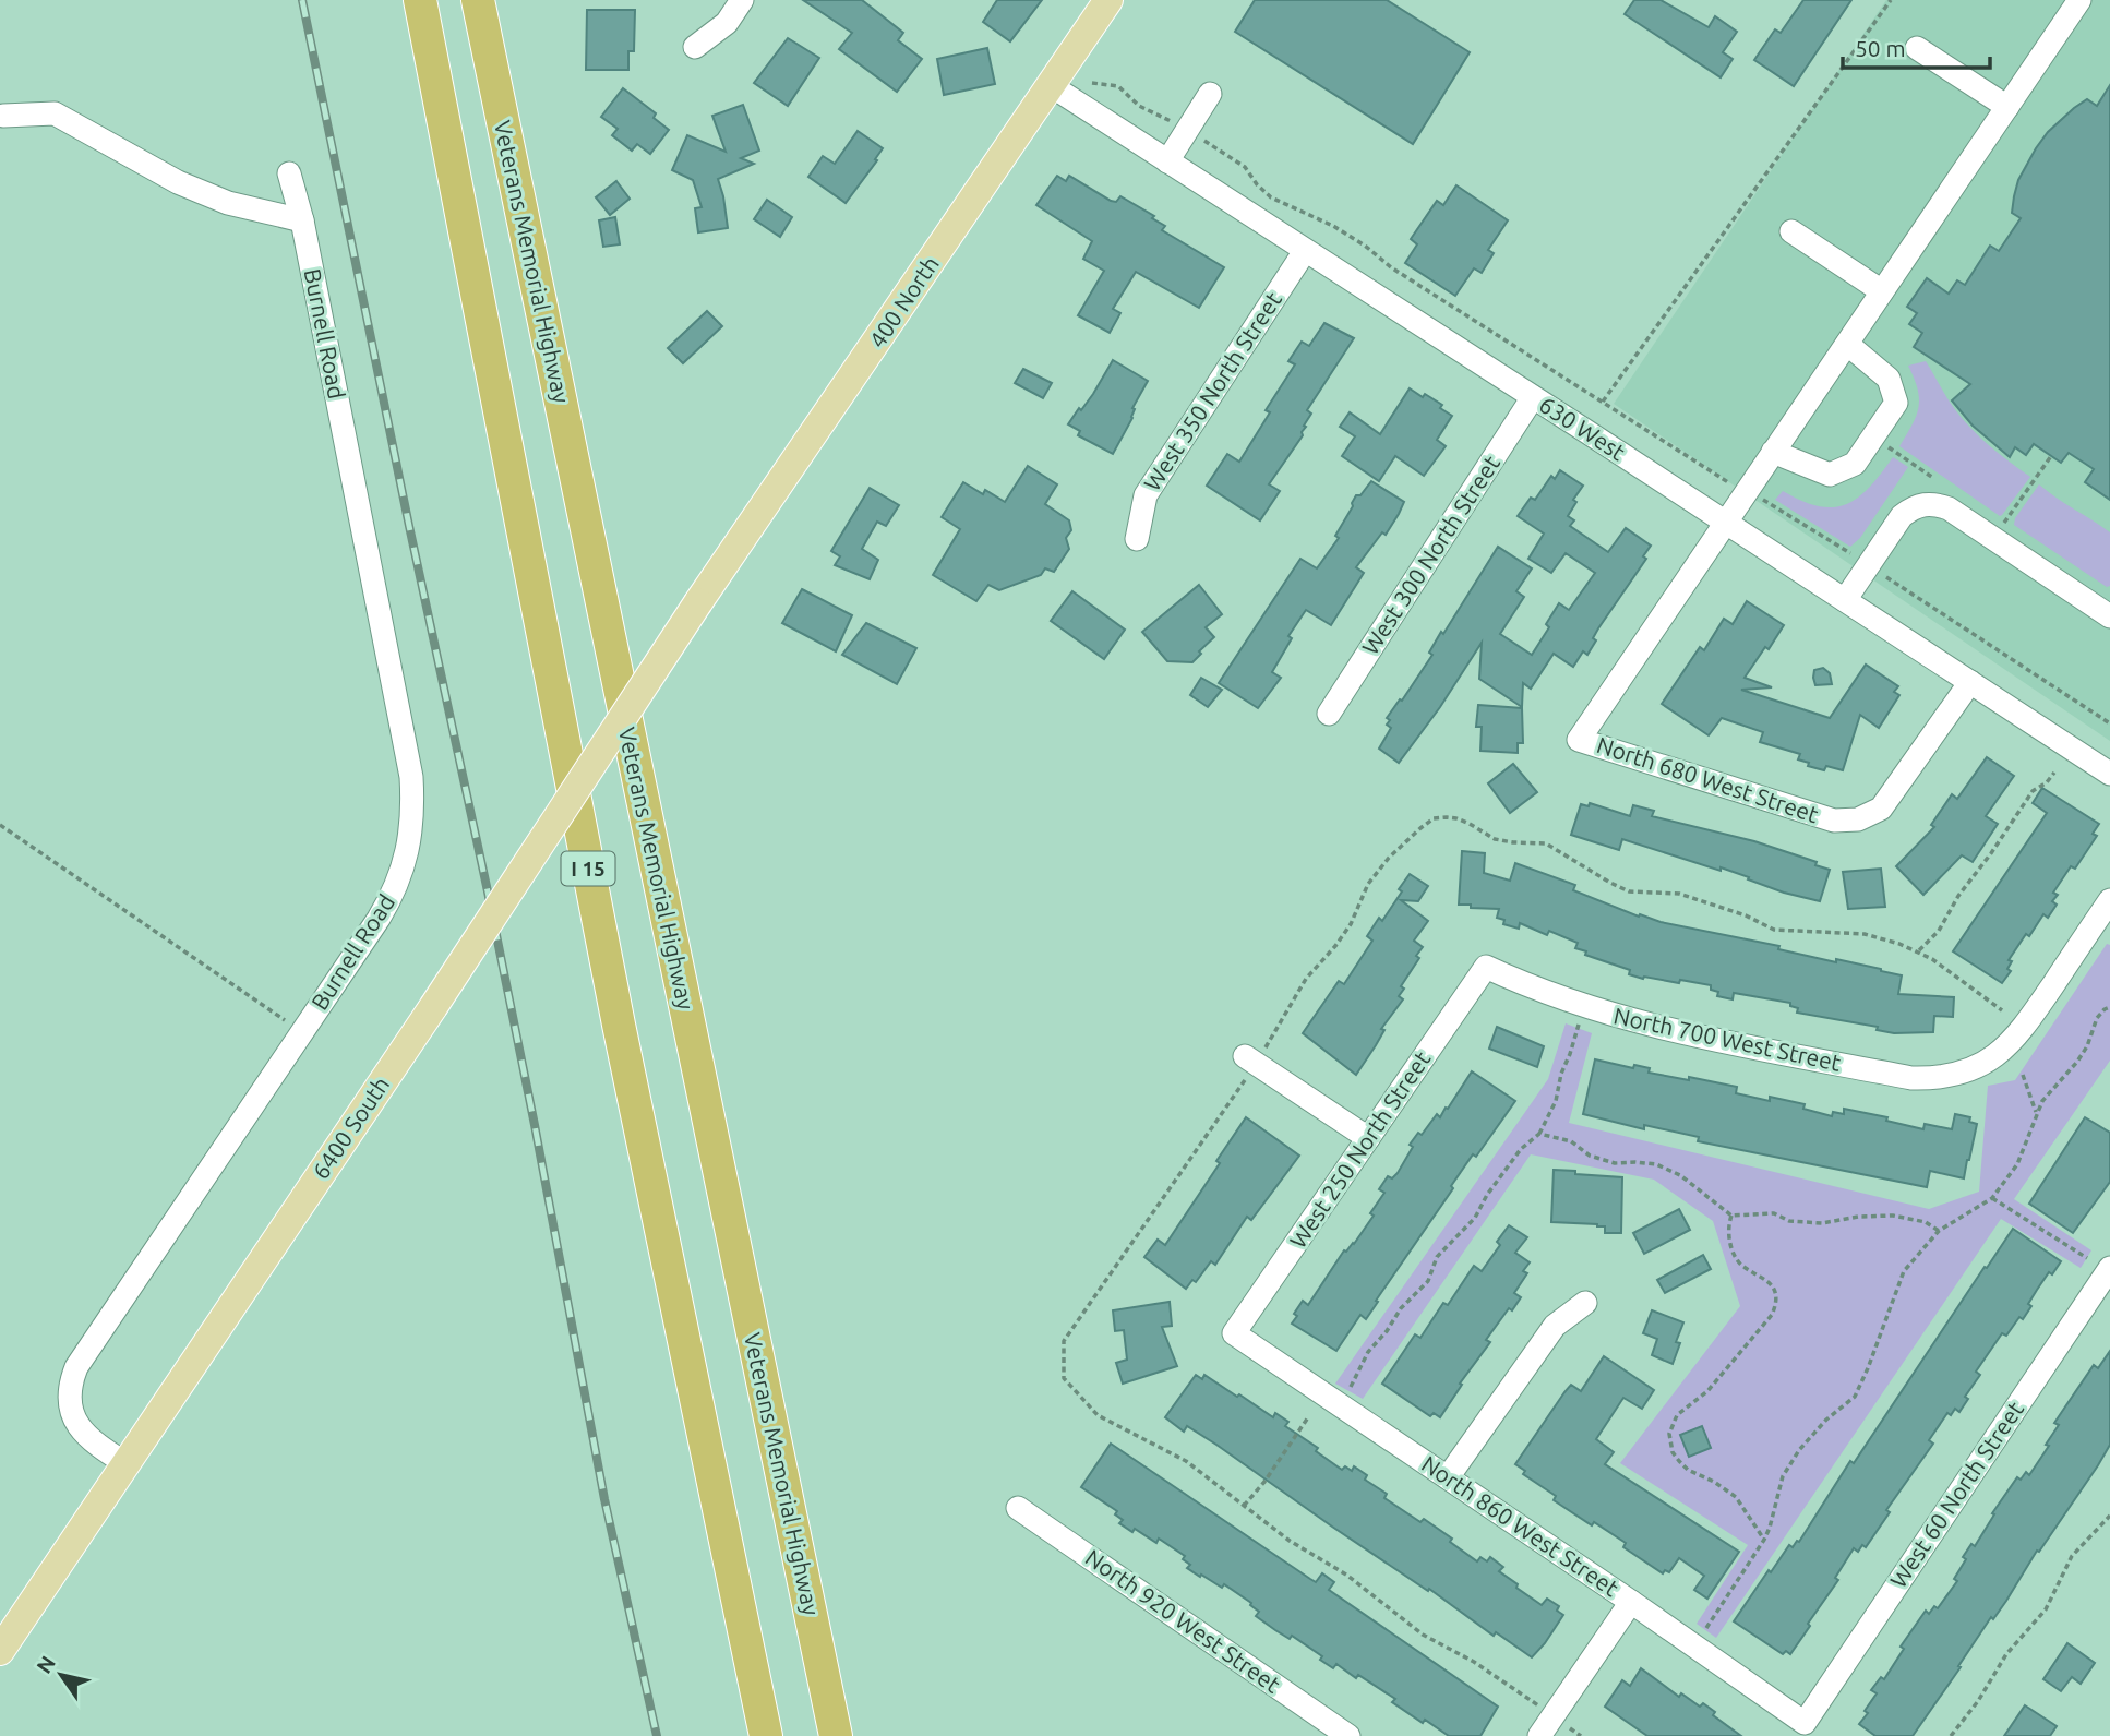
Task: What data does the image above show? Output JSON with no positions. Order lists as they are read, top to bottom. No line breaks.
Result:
{"streets":{"highway":["Veterans Memorial Highway","I 15"],"main road":["400 North","6400 South"],"street":["Burnell Road","West 350 North Street","630 West","West 300 North Street","North 680 West Street","North 700 West Street","West 250 North Street","West 60 North Street","North 860 West Street","North 920 West Street"]},"crossings":[["400 North","630 West"],["400 North","6400 South"],["Burnell Road","6400 South"],["West 350 North Street","630 West"],["630 West","West 300 North Street"],["630 West","North 680 West Street"],["North 700 West Street","West 250 North Street"],["West 250 North Street","North 860 West Street"],["West 60 North Street","North 860 West Street"]],"scale_bar":"50 m","north":"top left"}
